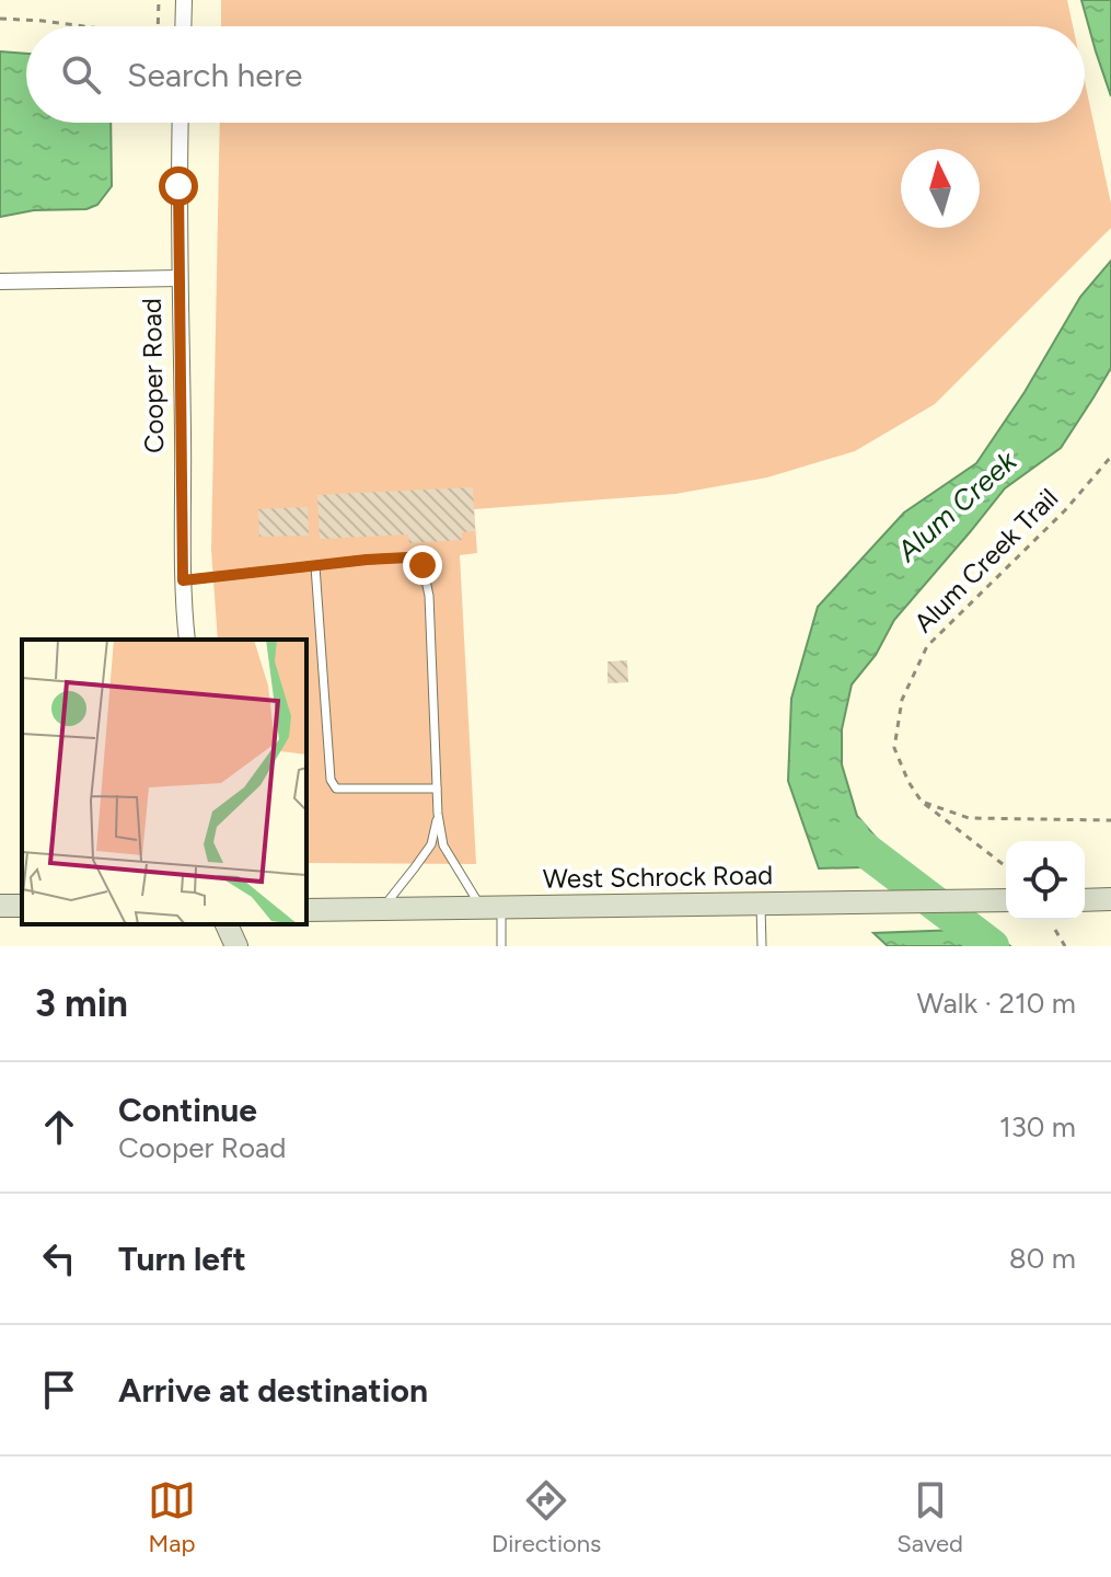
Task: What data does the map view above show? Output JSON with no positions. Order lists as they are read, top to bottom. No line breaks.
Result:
{"streets":{"main road":["West Schrock Road"],"street":["Cooper Road"],"path":["Alum Creek Trail"]},"water":["Alum Creek"],"north":"top","page":{"search":"Search here","heading":["3 min","Walk · 210 m"],"list":[["Continue","Cooper Road","130 m"],["Turn left","80 m"],"Arrive at destination"],"nav":["Map","Directions","Saved"]}}
